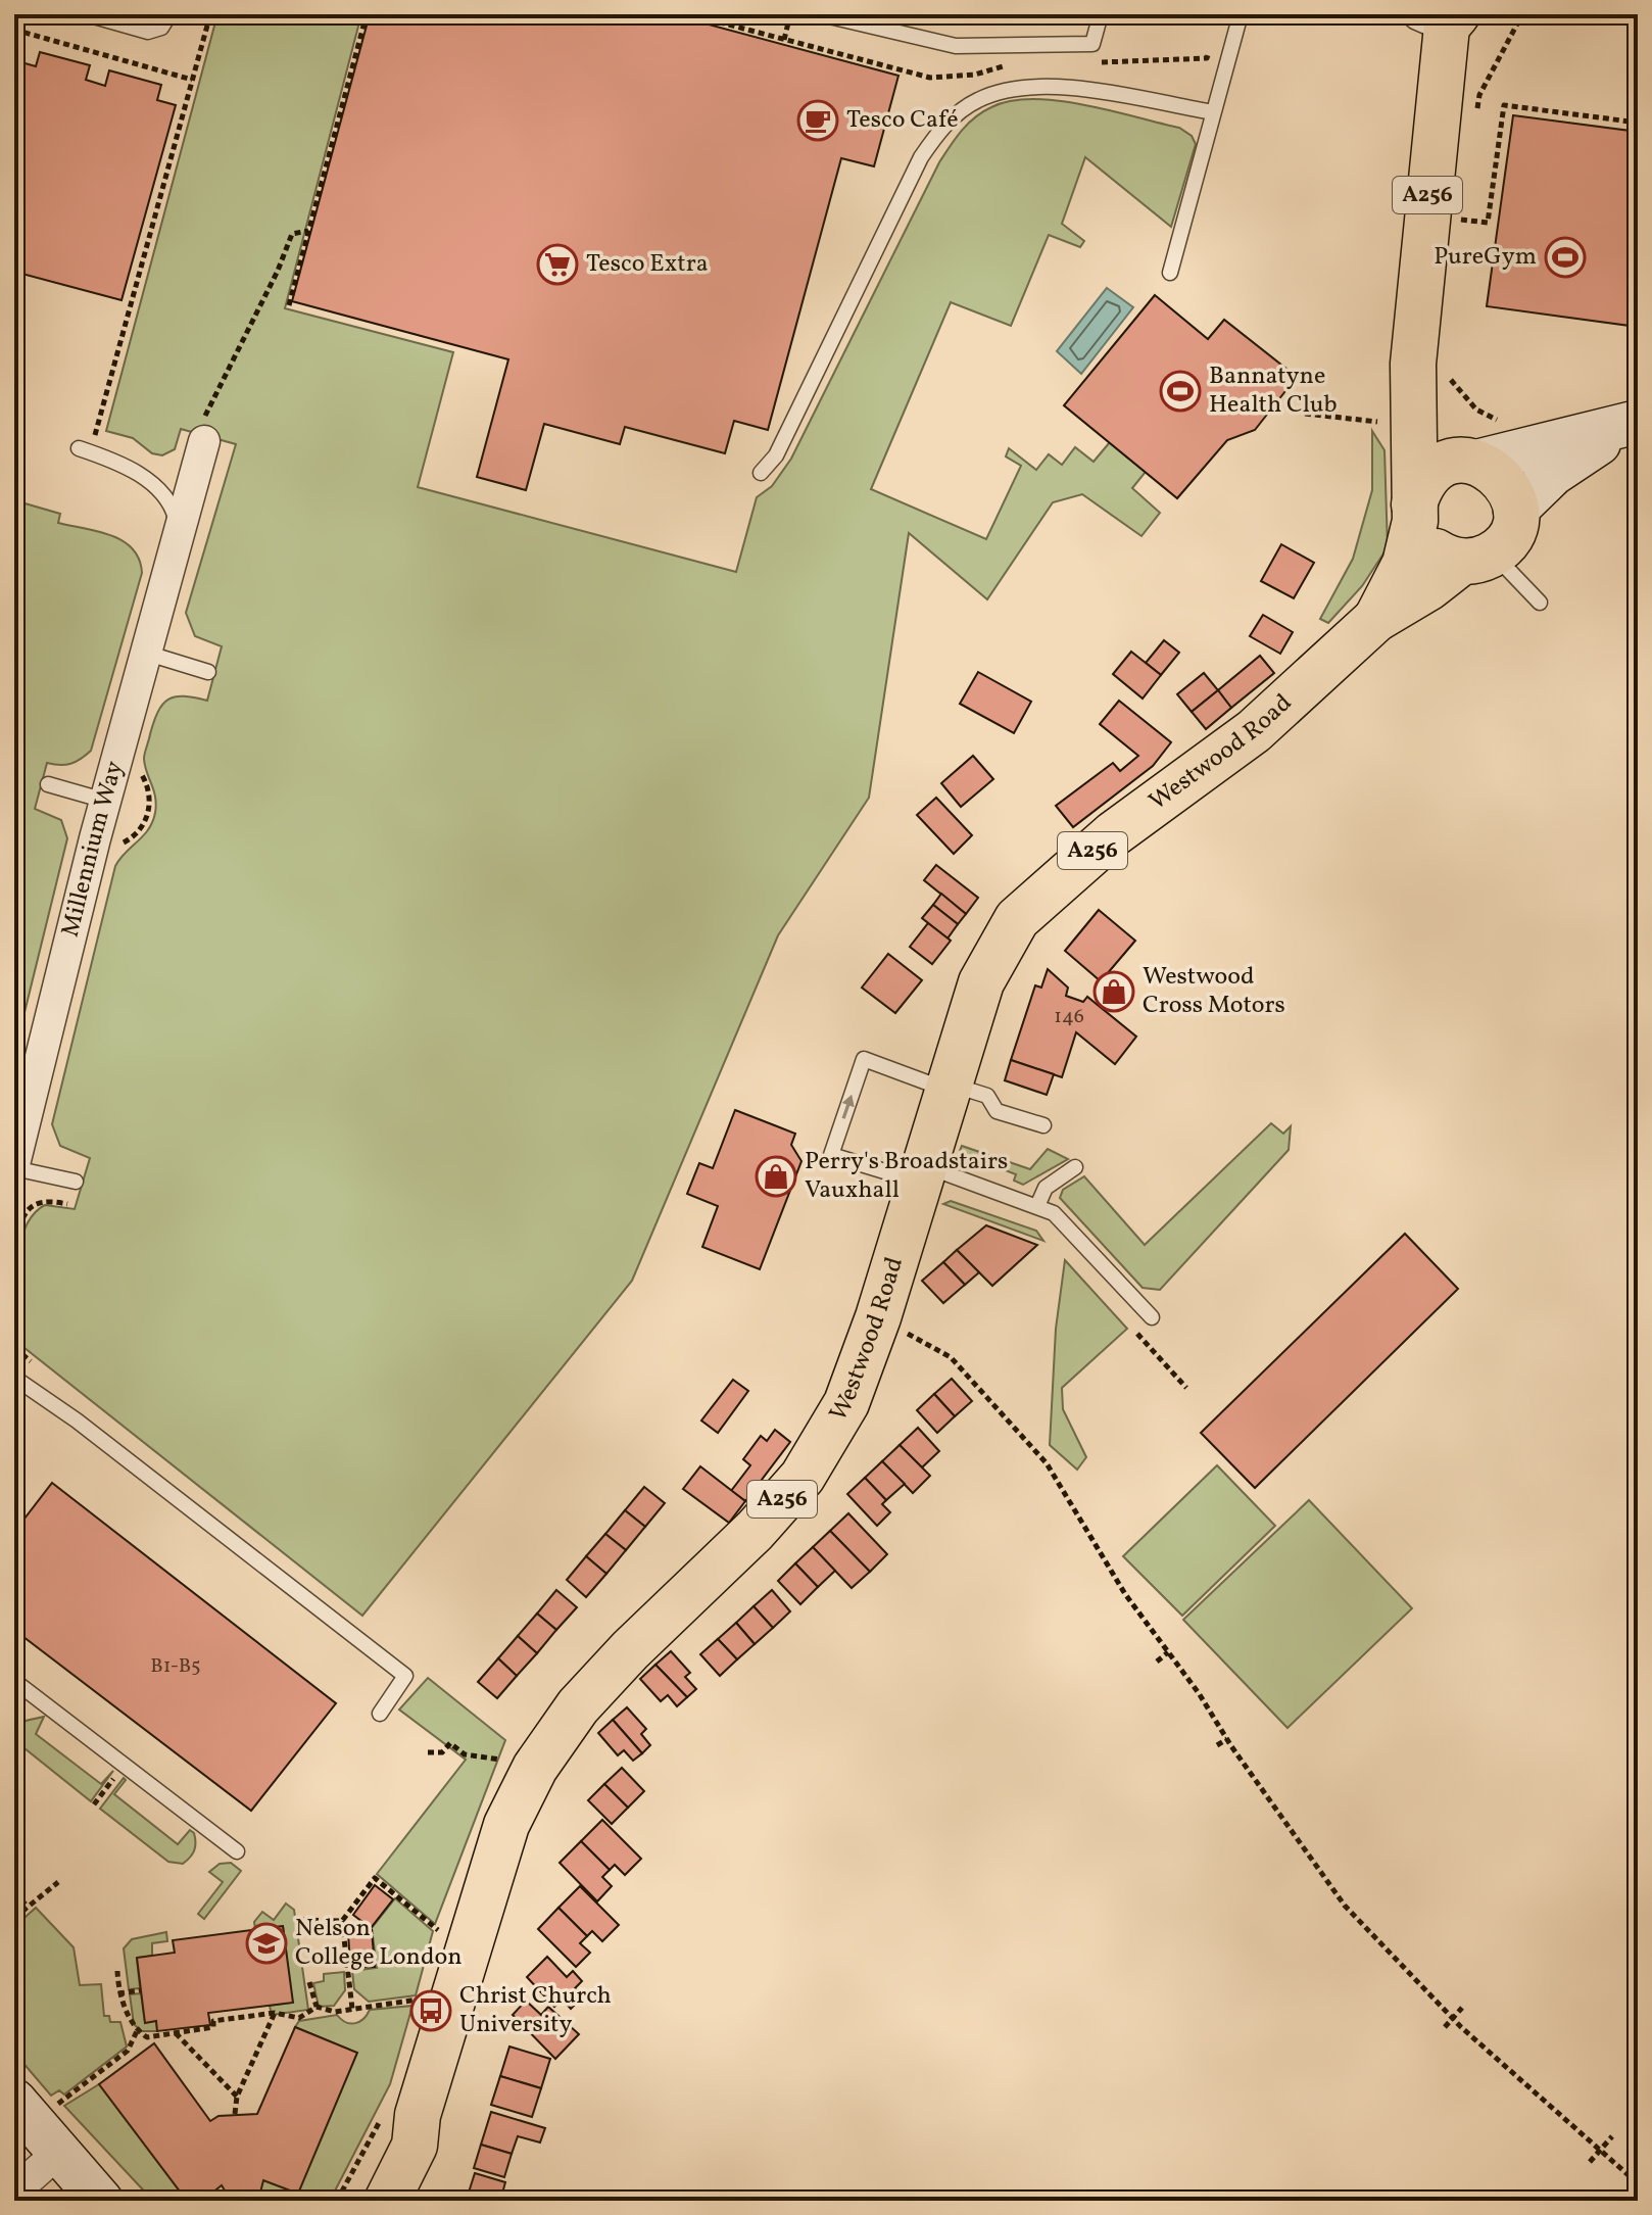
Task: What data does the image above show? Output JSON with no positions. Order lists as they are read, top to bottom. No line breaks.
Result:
{"streets":{"main road":["A256","Westwood Road"],"street":["Millennium Way"]},"crossings":[["A256","Westwood Road"]],"places":{"cafe":["Tesco Café"],"sports":["PureGym","Bannatyne Health Club"],"supermarket":["Tesco Extra"],"shop":["Westwood Cross Motors","Perry's Broadstairs Vauxhall"],"school or university":["Nelson College London"],"bus stop":["Christ Church University"]},"house_numbers":["146","B1-B5"]}
